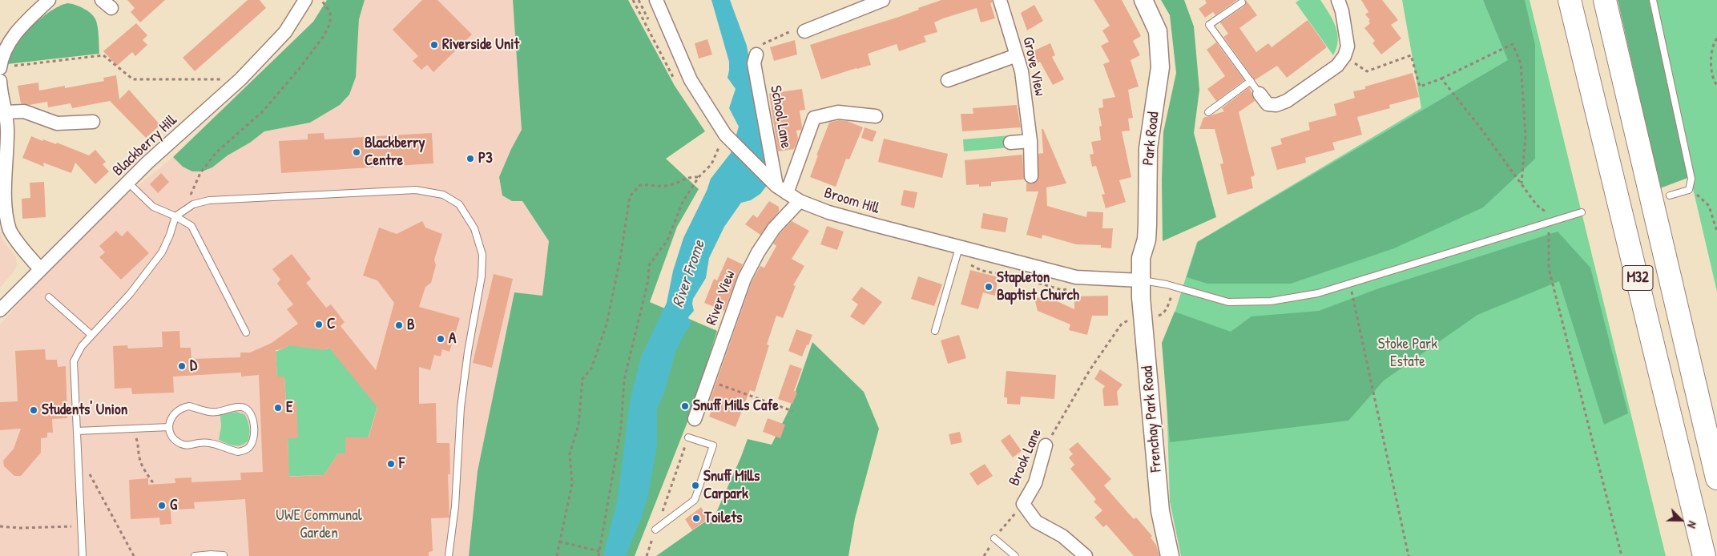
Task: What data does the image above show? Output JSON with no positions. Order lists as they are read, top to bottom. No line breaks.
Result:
{"streets":{"highway":["M32"],"main road":["Park Road","Frenchay Park Road"],"street":["Grove View","School Lane","Blackberry Hill","Broom Hill","River View","Brook Lane"]},"crossings":[["School Lane","Broom Hill"],["Park Road","Broom Hill"],["Park Road","Frenchay Park Road"],["Broom Hill","River View"],["Broom Hill","Frenchay Park Road"]],"water":["River Frome"],"parks":["Stoke Park Estate","UWE Communal Garden"],"places":["Riverside Unit","Blackberry Centre","P3","Stapleton Baptist Church","C","B","A","D","Snuff Mills Cafe","E","Students' Union","F","Snuff Mills Carpark","G","Toilets"],"north":"bottom right"}
